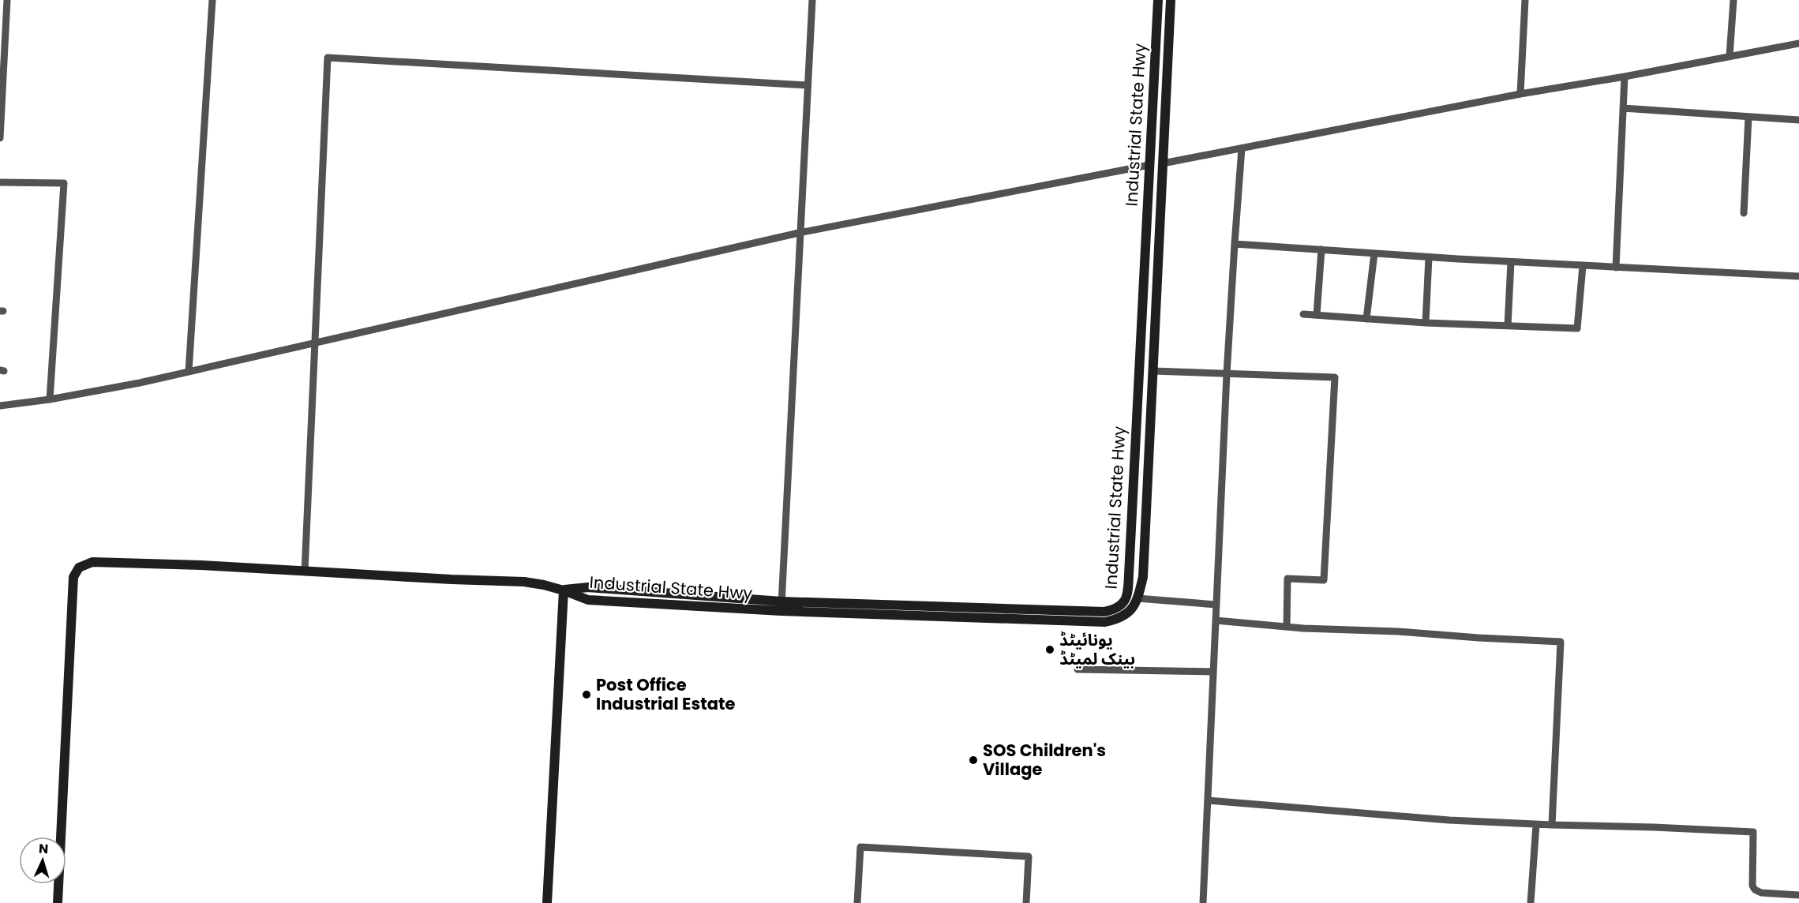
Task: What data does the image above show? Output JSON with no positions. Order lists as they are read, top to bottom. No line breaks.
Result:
{"streets":{"main road":["Industrial State Hwy"]},"places":["یونائیٹڈ بینک لمیٹڈ","Post Office Industrial Estate","SOS Children's Village"],"north":"top"}
